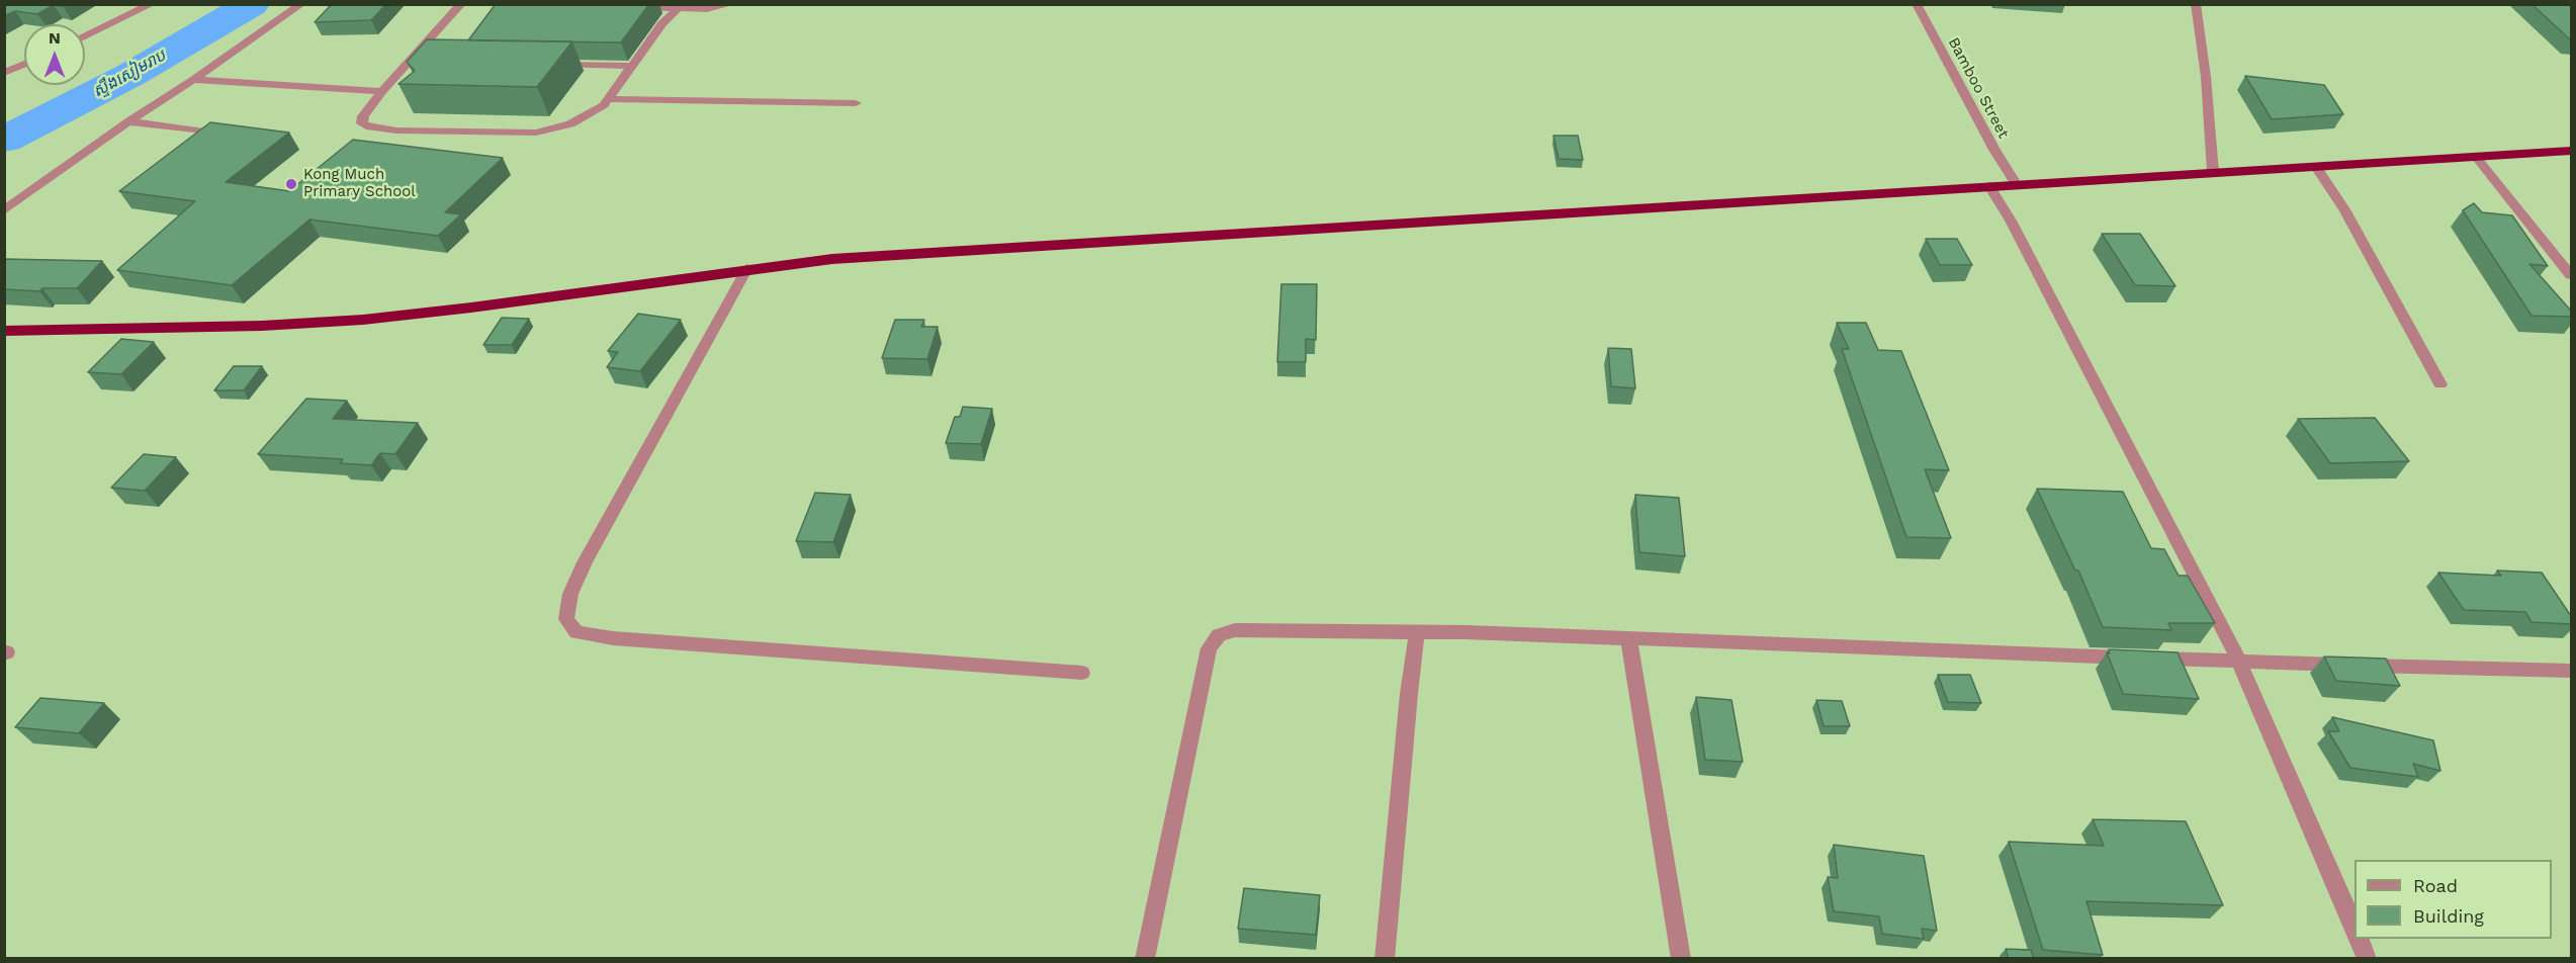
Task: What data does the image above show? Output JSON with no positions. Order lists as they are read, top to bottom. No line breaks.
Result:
{"streets":{"street":["Bamboo Street"]},"water":["ស្ទឹងសៀមរាប"],"places":["Kong Much Primary School"],"legend":["Road","Building"],"north":"top"}
